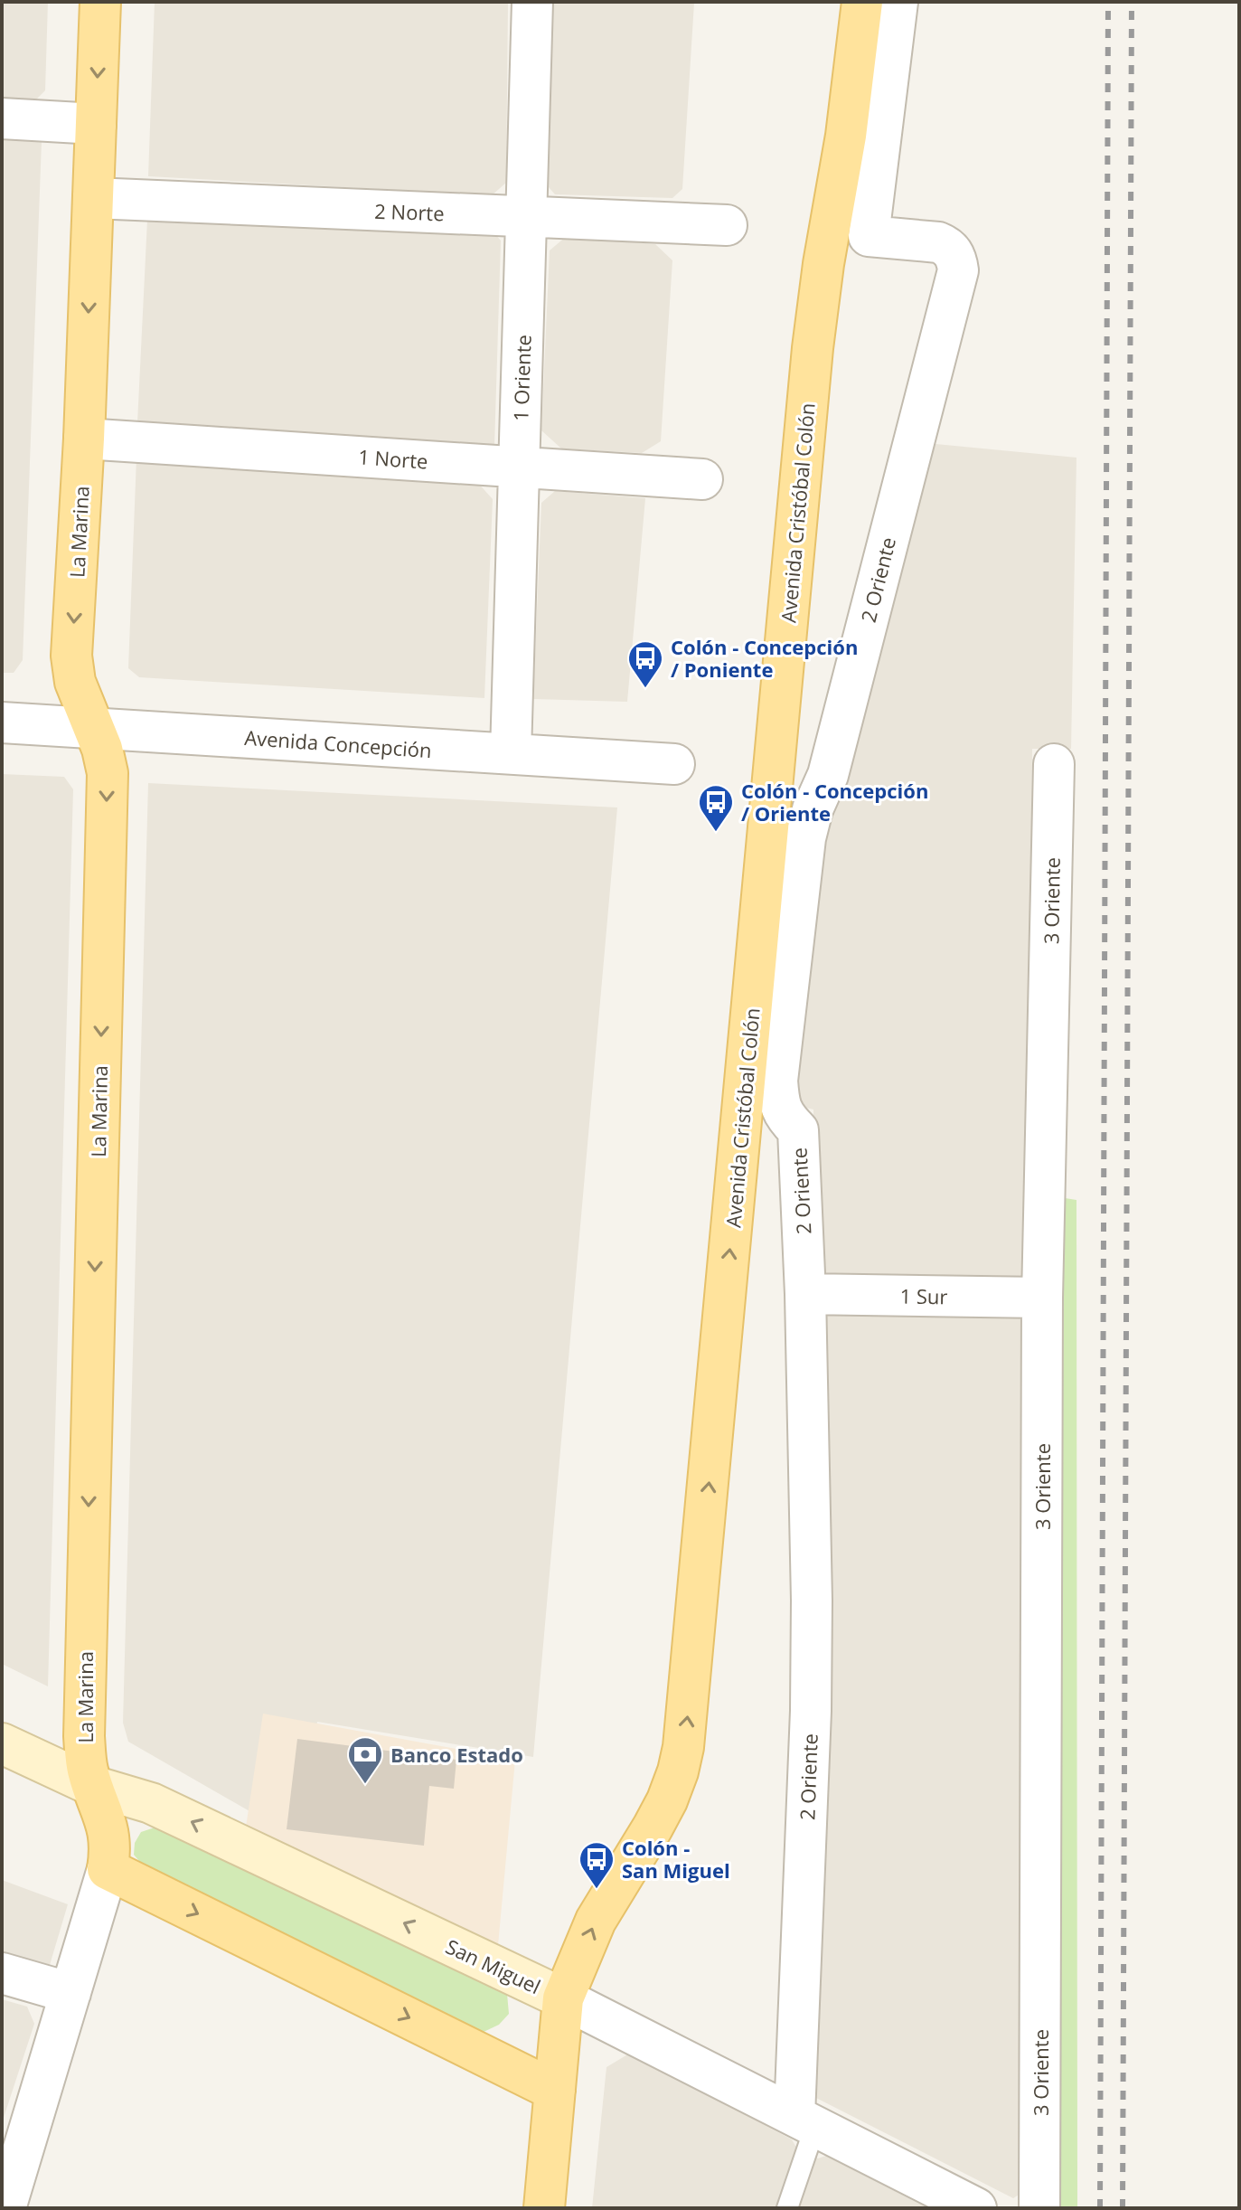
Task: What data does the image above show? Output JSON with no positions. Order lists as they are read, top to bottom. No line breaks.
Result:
{"streets":{"main road":["Avenida Cristóbal Colón","La Marina"],"street":["2 Norte","1 Oriente","1 Norte","2 Oriente","Avenida Concepción","3 Oriente","1 Sur","San Miguel"]},"crossings":[["2 Norte","1 Oriente"],["2 Norte","La Marina"],["1 Oriente","1 Norte"],["1 Oriente","Avenida Concepción"],["1 Norte","La Marina"],["Avenida Cristóbal Colón","San Miguel"],["La Marina","Avenida Concepción"],["La Marina","San Miguel"],["2 Oriente","1 Sur"],["2 Oriente","San Miguel"],["3 Oriente","1 Sur"]],"one_way":["Avenida Cristóbal Colón","La Marina","San Miguel"],"places":{"bus stop":["Colón - Concepción / Poniente","Colón - Concepción / Oriente","Colón - San Miguel"],"bank":["Banco Estado"]}}
